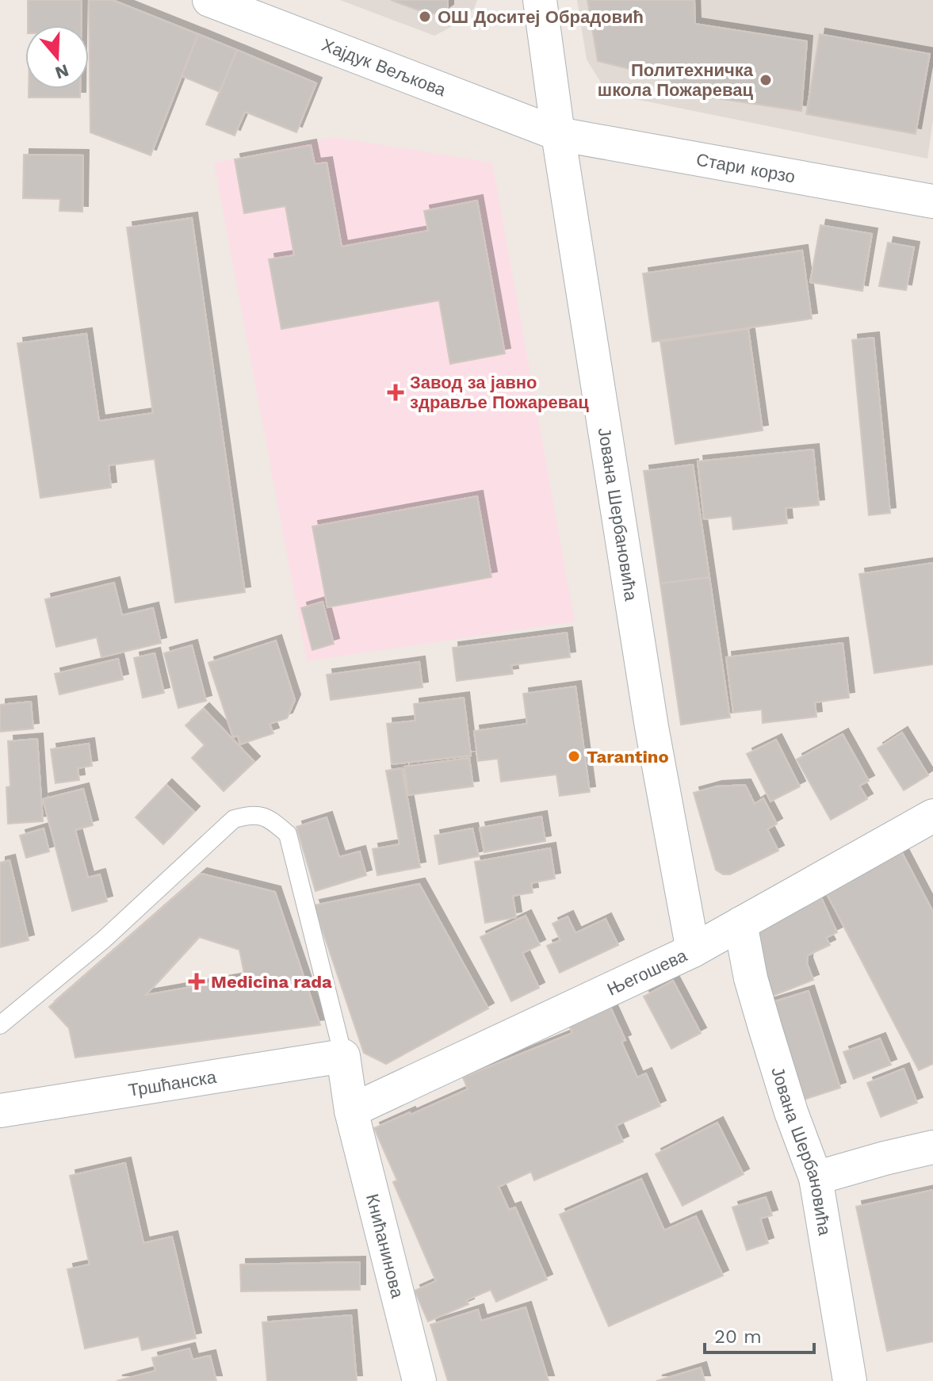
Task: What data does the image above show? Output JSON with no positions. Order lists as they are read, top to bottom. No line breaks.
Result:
{"streets":{"street":["Хајдук Вељкова","Стари корзо","Јована Шербановића","Његошева","Тршћанска","Книћанинова"]},"crossings":[["Хајдук Вељкова","Стари корзо"],["Хајдук Вељкова","Јована Шербановића"],["Стари корзо","Јована Шербановића"],["Јована Шербановића","Његошева"],["Његошева","Книћанинова"],["Тршћанска","Книћанинова"]],"places":{"other":["ОШ Доситеј Обрадовић","Политехничка школа Пожаревац","Tarantino"],"health":["Завод за јавно здравље Пожаревац","Medicina rada"]},"scale_bar":"20 m","north":"bottom"}
